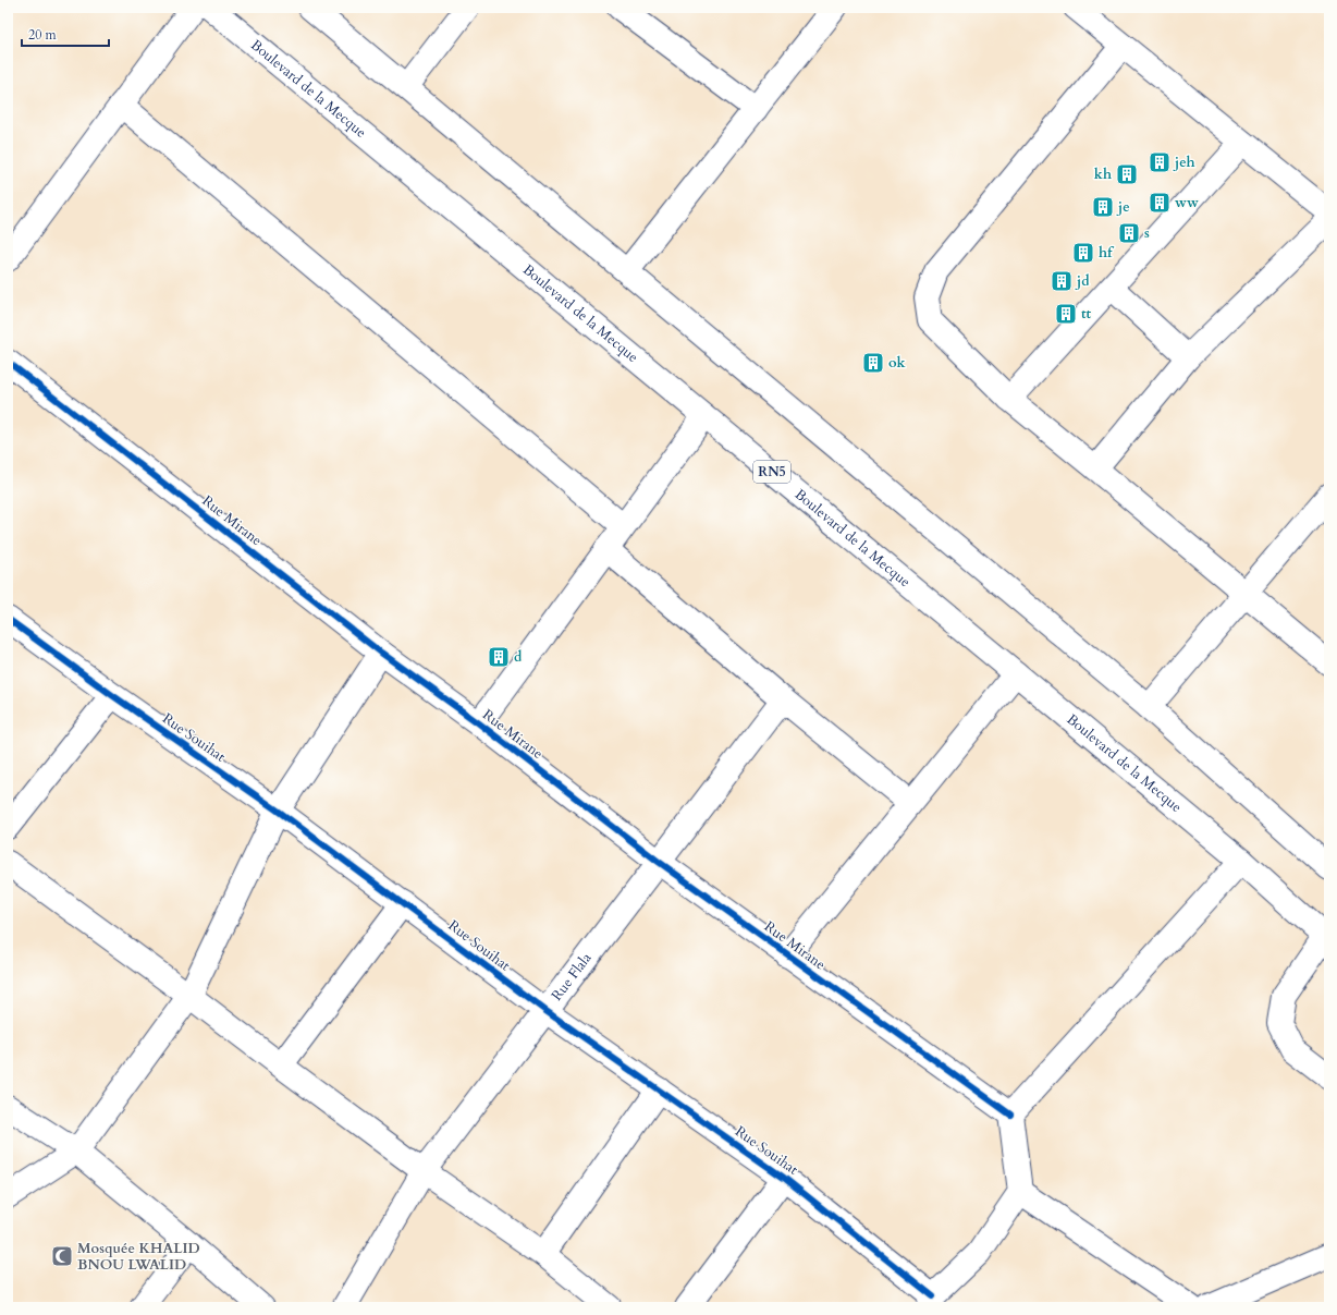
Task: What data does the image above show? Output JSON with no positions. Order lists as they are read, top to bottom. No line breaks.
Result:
{"streets":{"street":["Boulevard de la Mecque","RN5","Rue Mirane","Rue Souihat","Rue Flala"]},"crossings":[["Rue Mirane","Rue Flala"],["Rue Souihat","Rue Flala"]],"places":{"building":["jeh","kh","ww","je","s","hf","jd","tt","ok","d"],"mosque":["Mosquée KHALID BNOU LWALID"]},"scale_bar":"20 m"}
